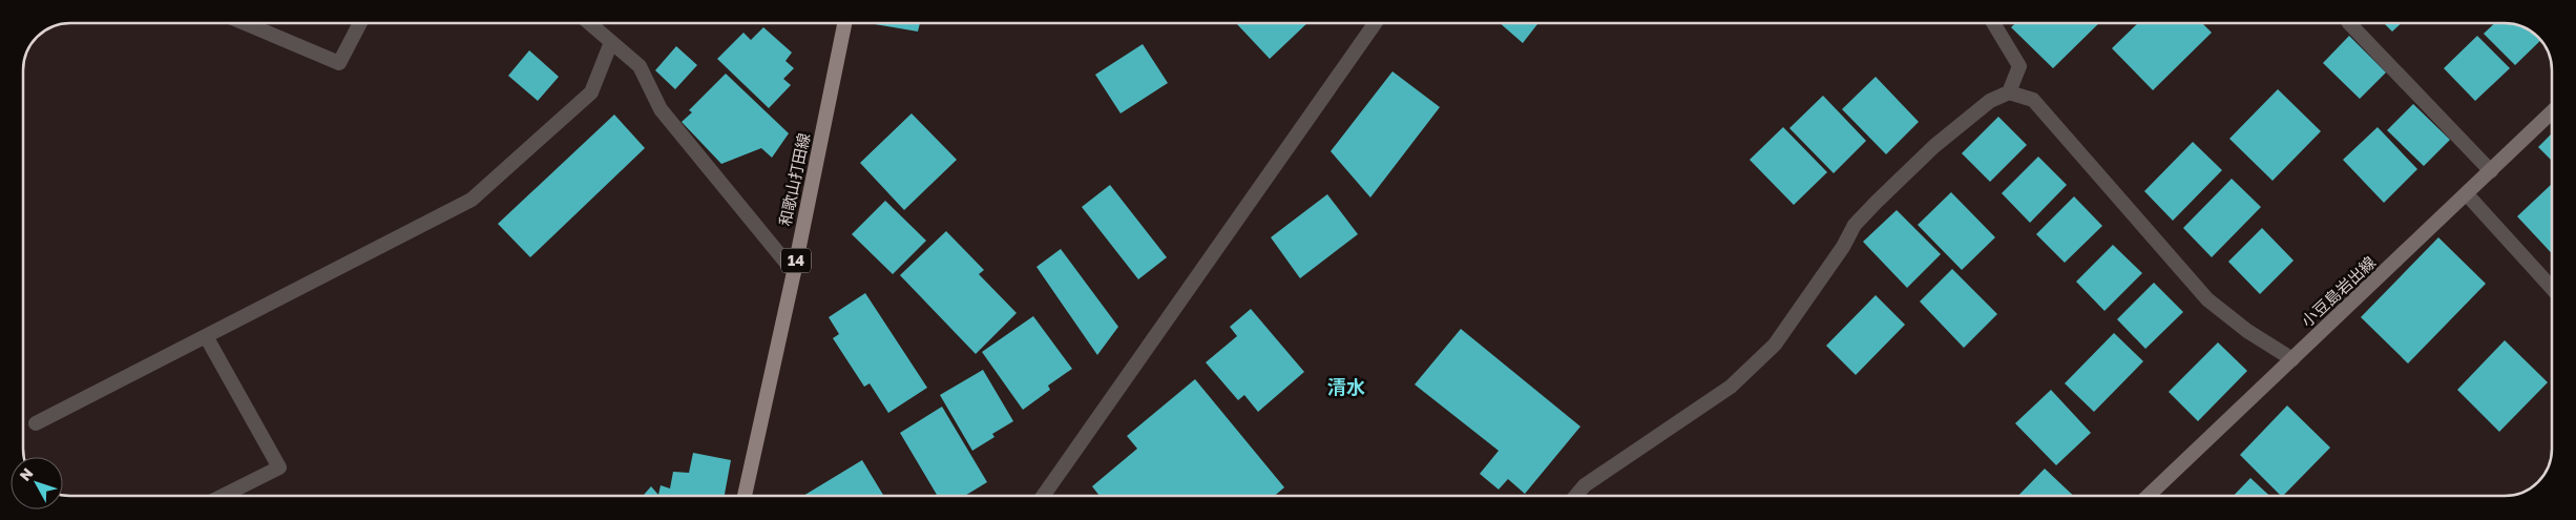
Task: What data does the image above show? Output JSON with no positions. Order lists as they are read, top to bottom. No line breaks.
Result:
{"streets":{"main road":["和歌山打田線","14","小豆島岩出線"]},"districts":["清水"],"north":"top left"}
